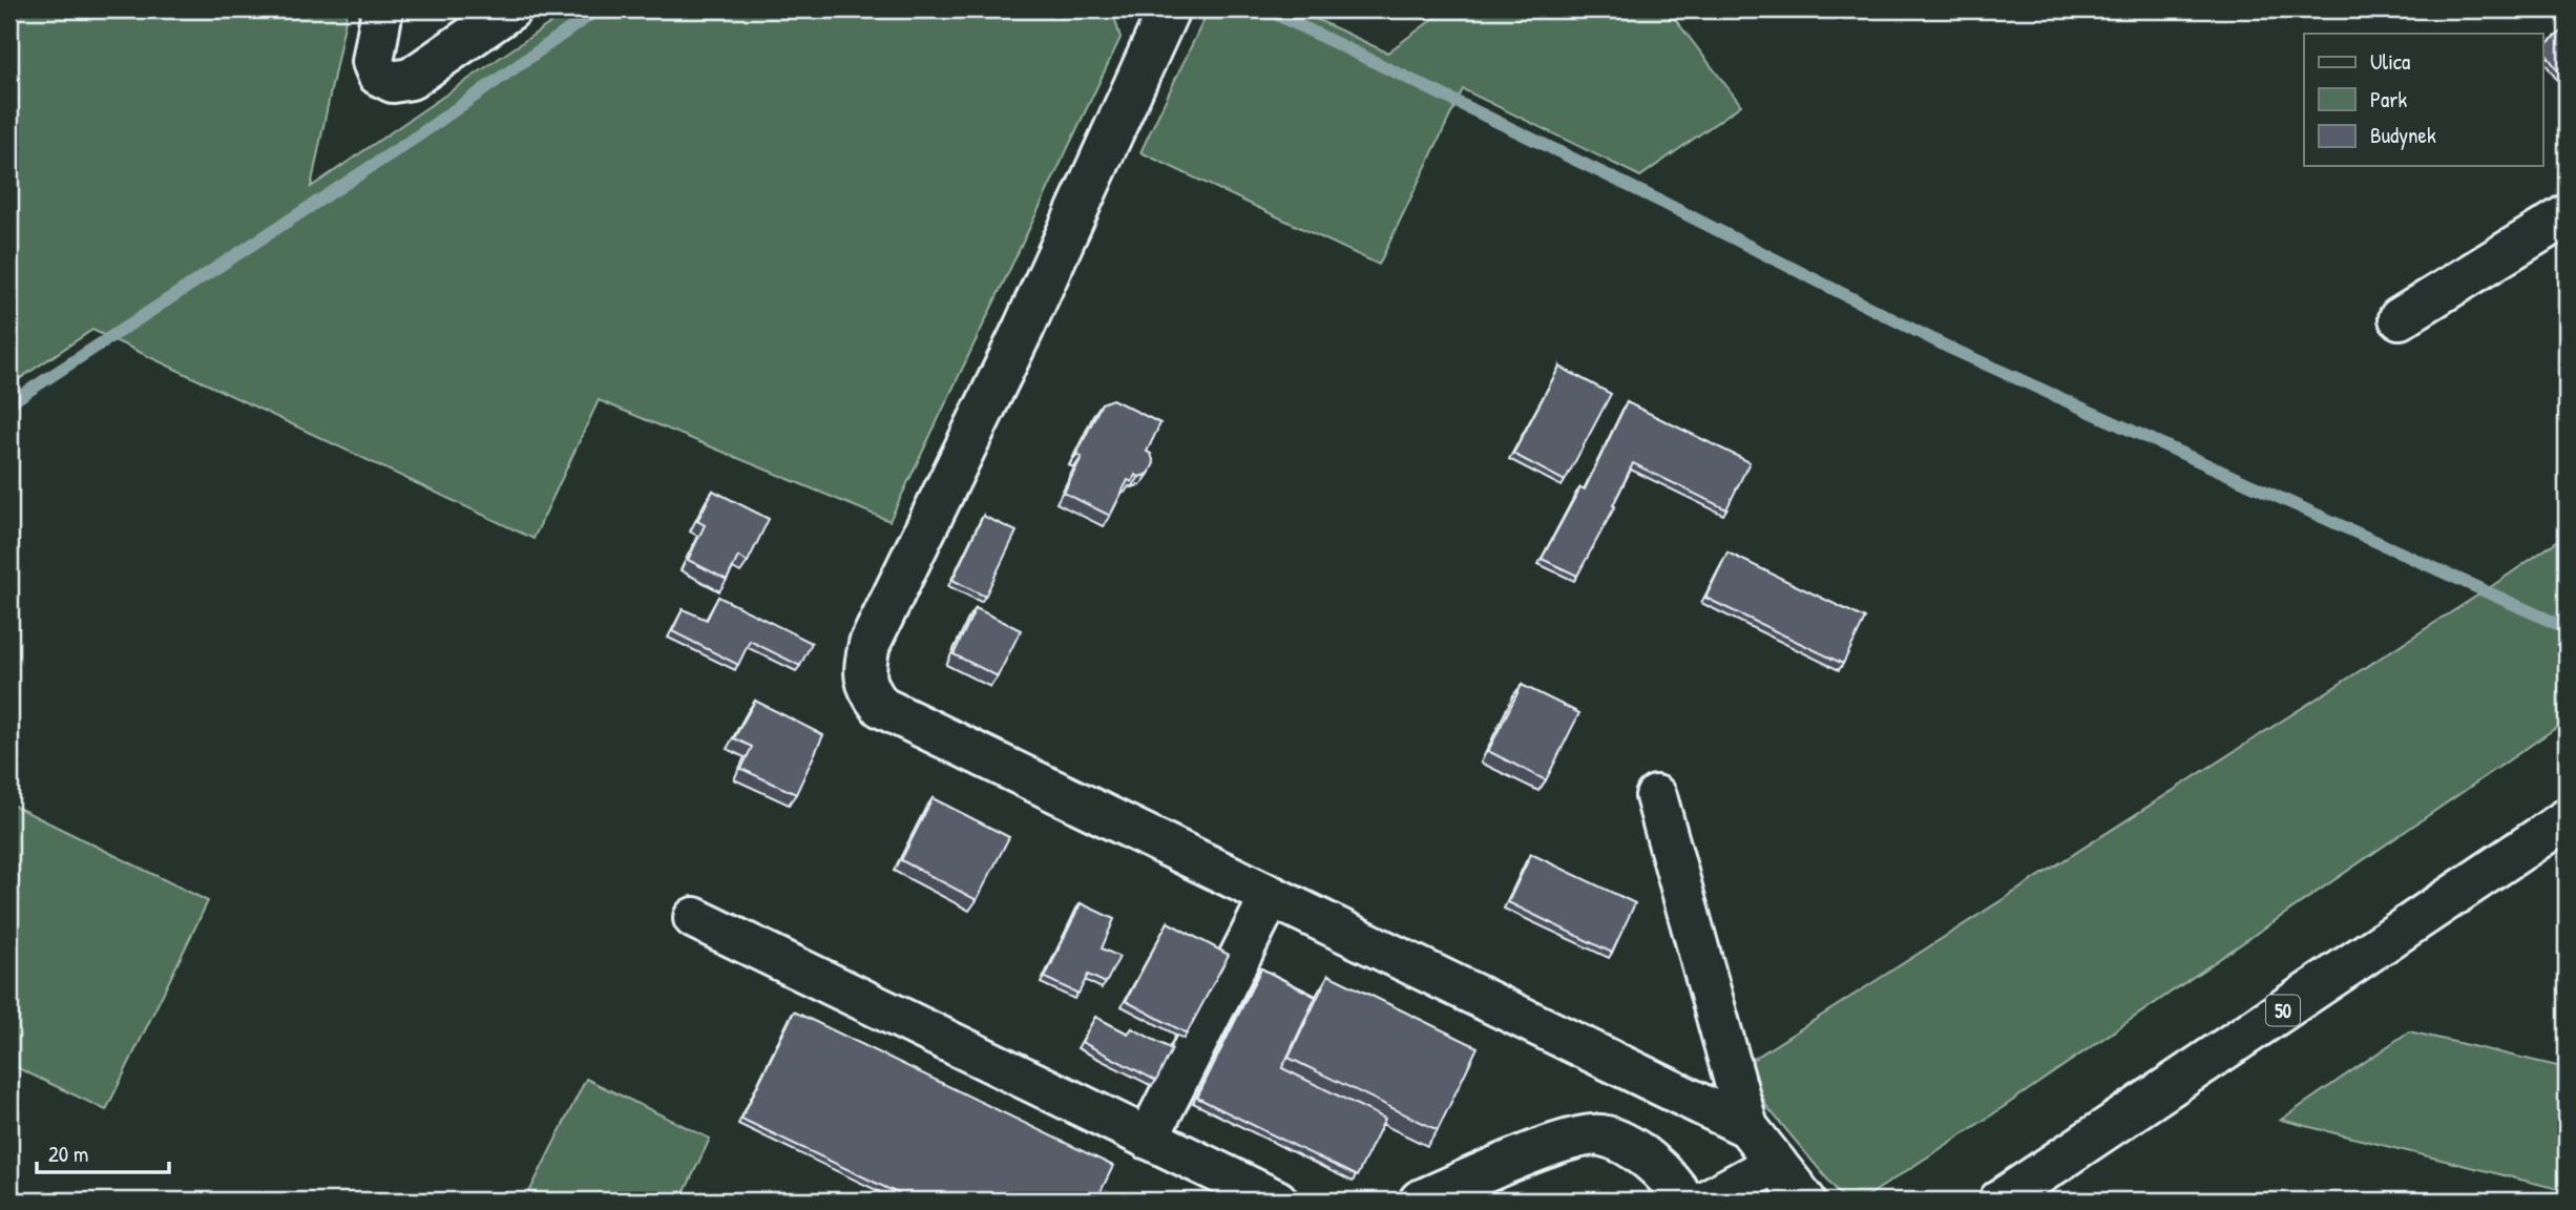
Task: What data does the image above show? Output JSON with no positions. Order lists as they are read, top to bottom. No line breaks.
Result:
{"streets":{"street":["50"]},"legend":["Ulica","Park","Budynek"],"scale_bar":"20 m"}
